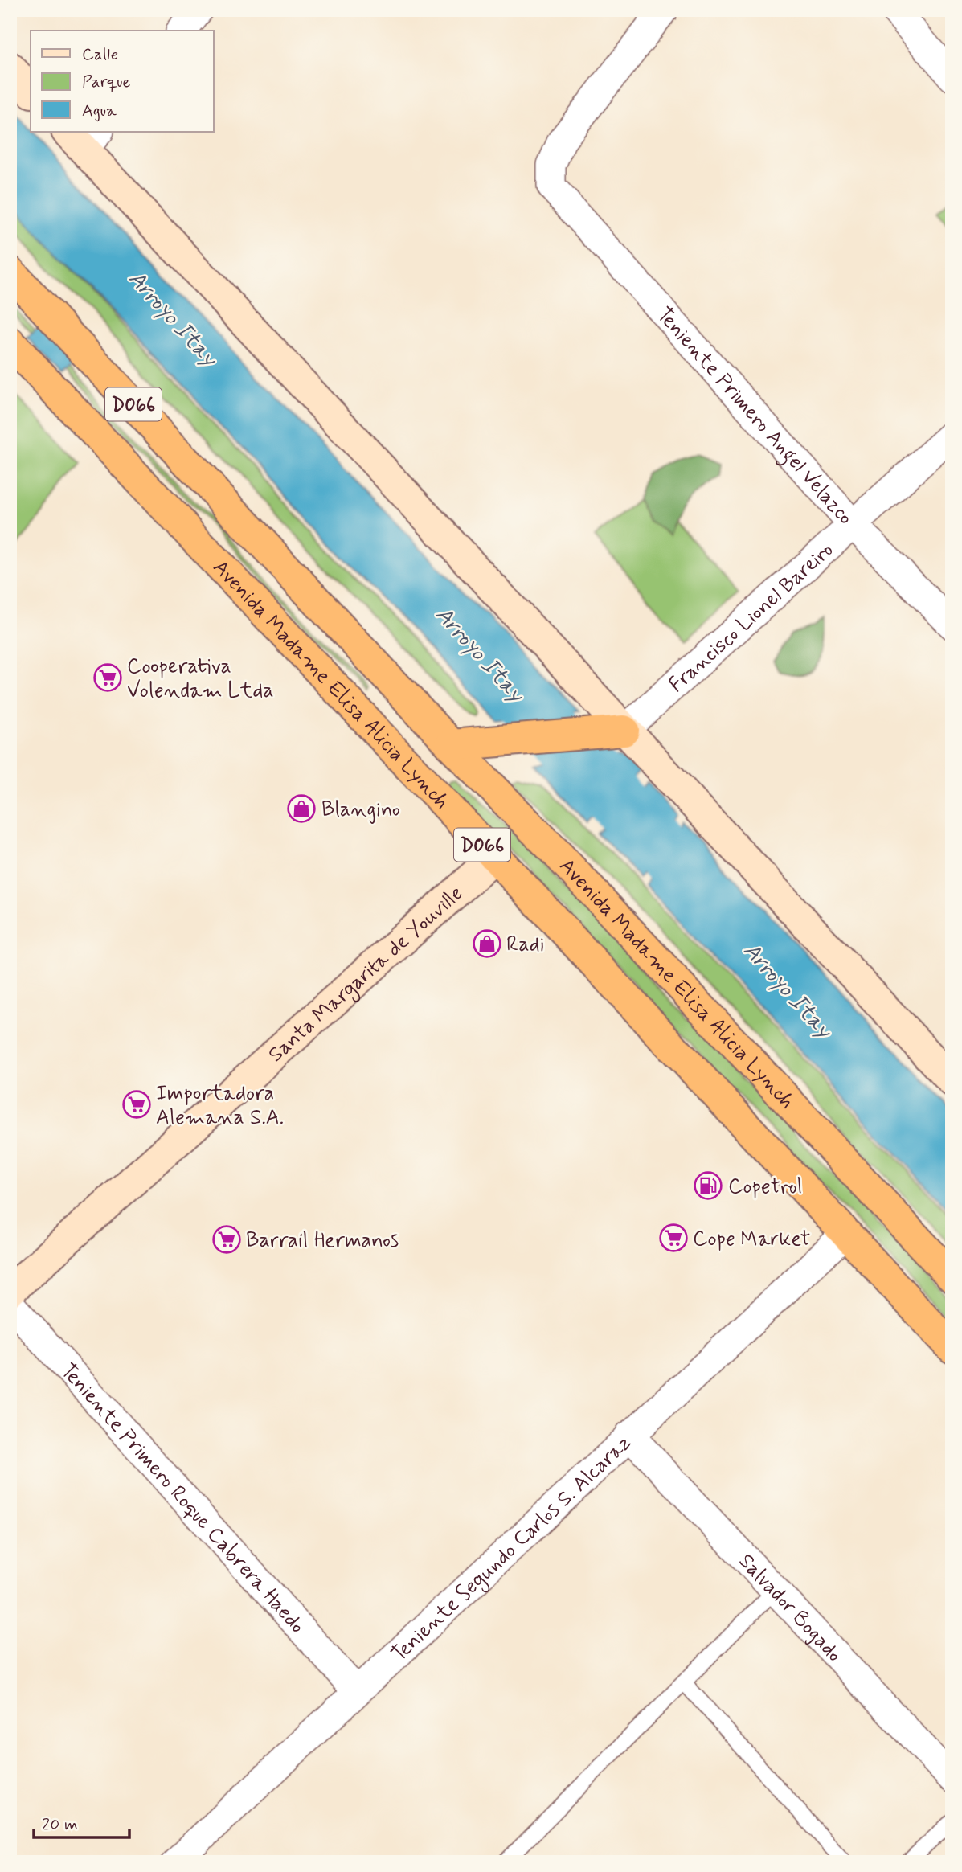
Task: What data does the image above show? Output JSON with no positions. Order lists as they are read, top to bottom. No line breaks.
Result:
{"streets":{"highway":["D066","Avenida Madame Elisa Alicia Lynch"],"main road":["Santa Margarita de Youville"],"street":["Teniente Primero Angel Velazco","Francisco Lionel Bareiro","Teniente Primero Roque Cabrera Haedo","Teniente Segundo Carlos S. Alcaraz","Salvador Bogado"]},"crossings":[["Teniente Primero Angel Velazco","Francisco Lionel Bareiro"],["Avenida Madame Elisa Alicia Lynch","Santa Margarita de Youville"],["Avenida Madame Elisa Alicia Lynch","Teniente Segundo Carlos S. Alcaraz"],["Teniente Primero Roque Cabrera Haedo","Teniente Segundo Carlos S. Alcaraz"],["Teniente Segundo Carlos S. Alcaraz","Salvador Bogado"]],"water":["Arroyo Itay"],"places":{"supermarket":["Cooperativa Volendam Ltda","Importadora Alemana S.A.","Cope Market","Barrail Hermanos"],"shop":["Blangino","Radi"],"fuel station":["Copetrol"]},"legend":["Calle","Parque","Agua"],"scale_bar":"20 m"}
